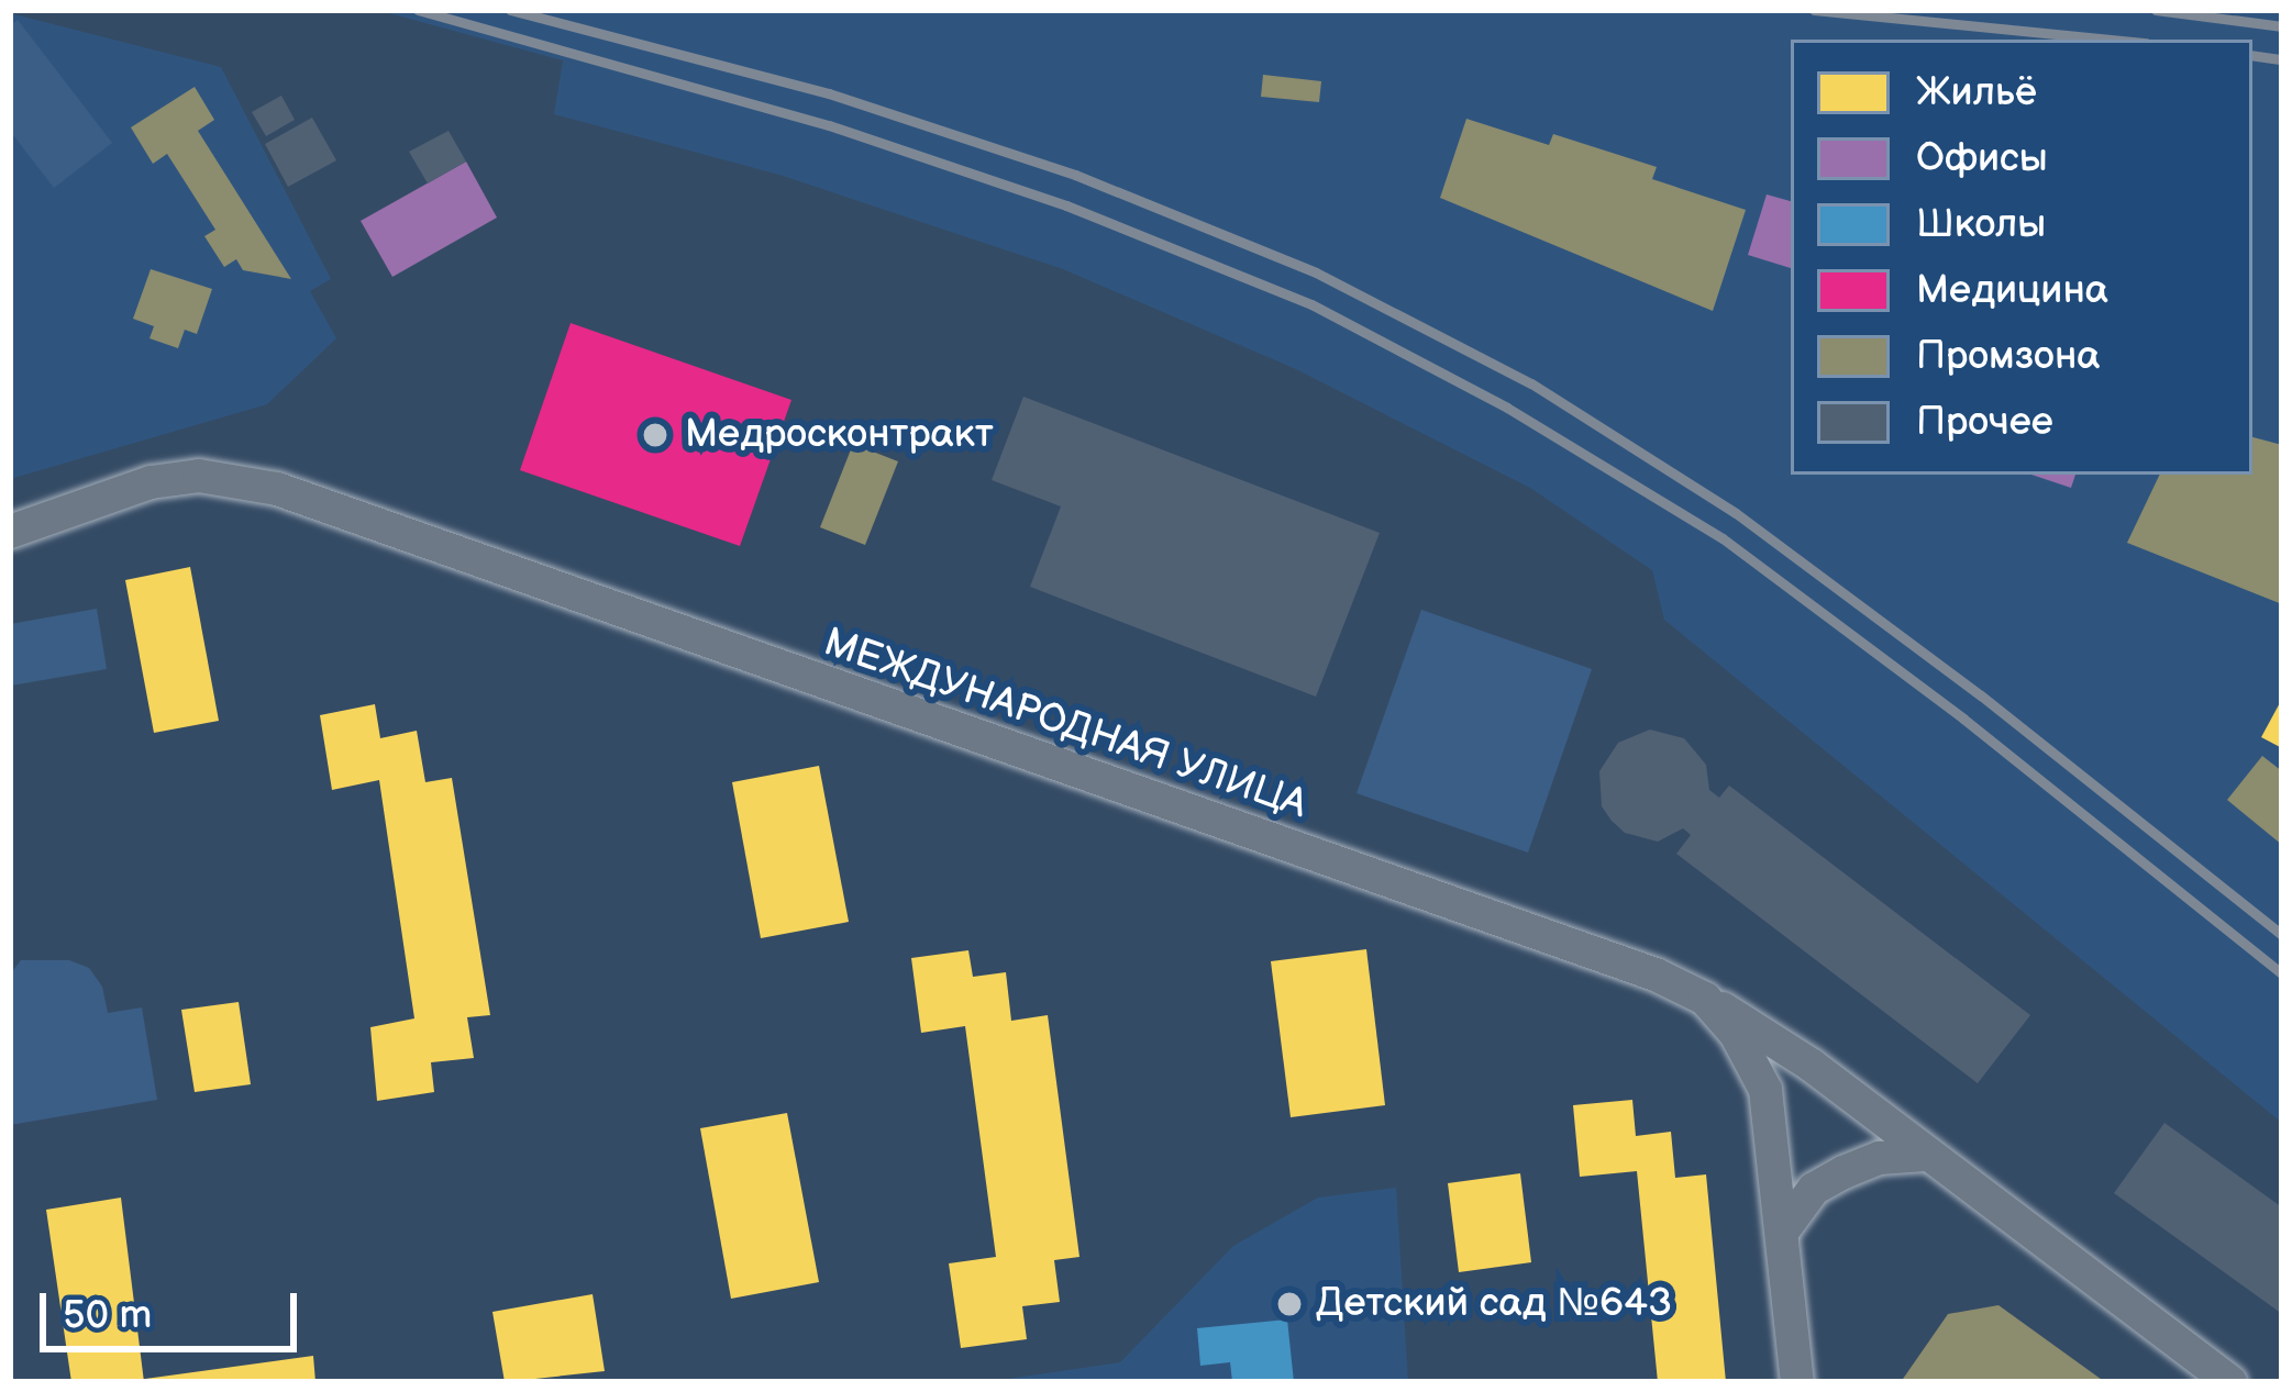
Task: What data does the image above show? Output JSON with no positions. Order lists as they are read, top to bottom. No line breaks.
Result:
{"streets":{"street":["МЕЖДУНАРОДНАЯ УЛИЦА"]},"places":["Медросконтракт","Детский сад №643"],"legend":["Жильё","Офисы","Школы","Медицина","Промзона","Прочее"],"scale_bar":"50 m"}
